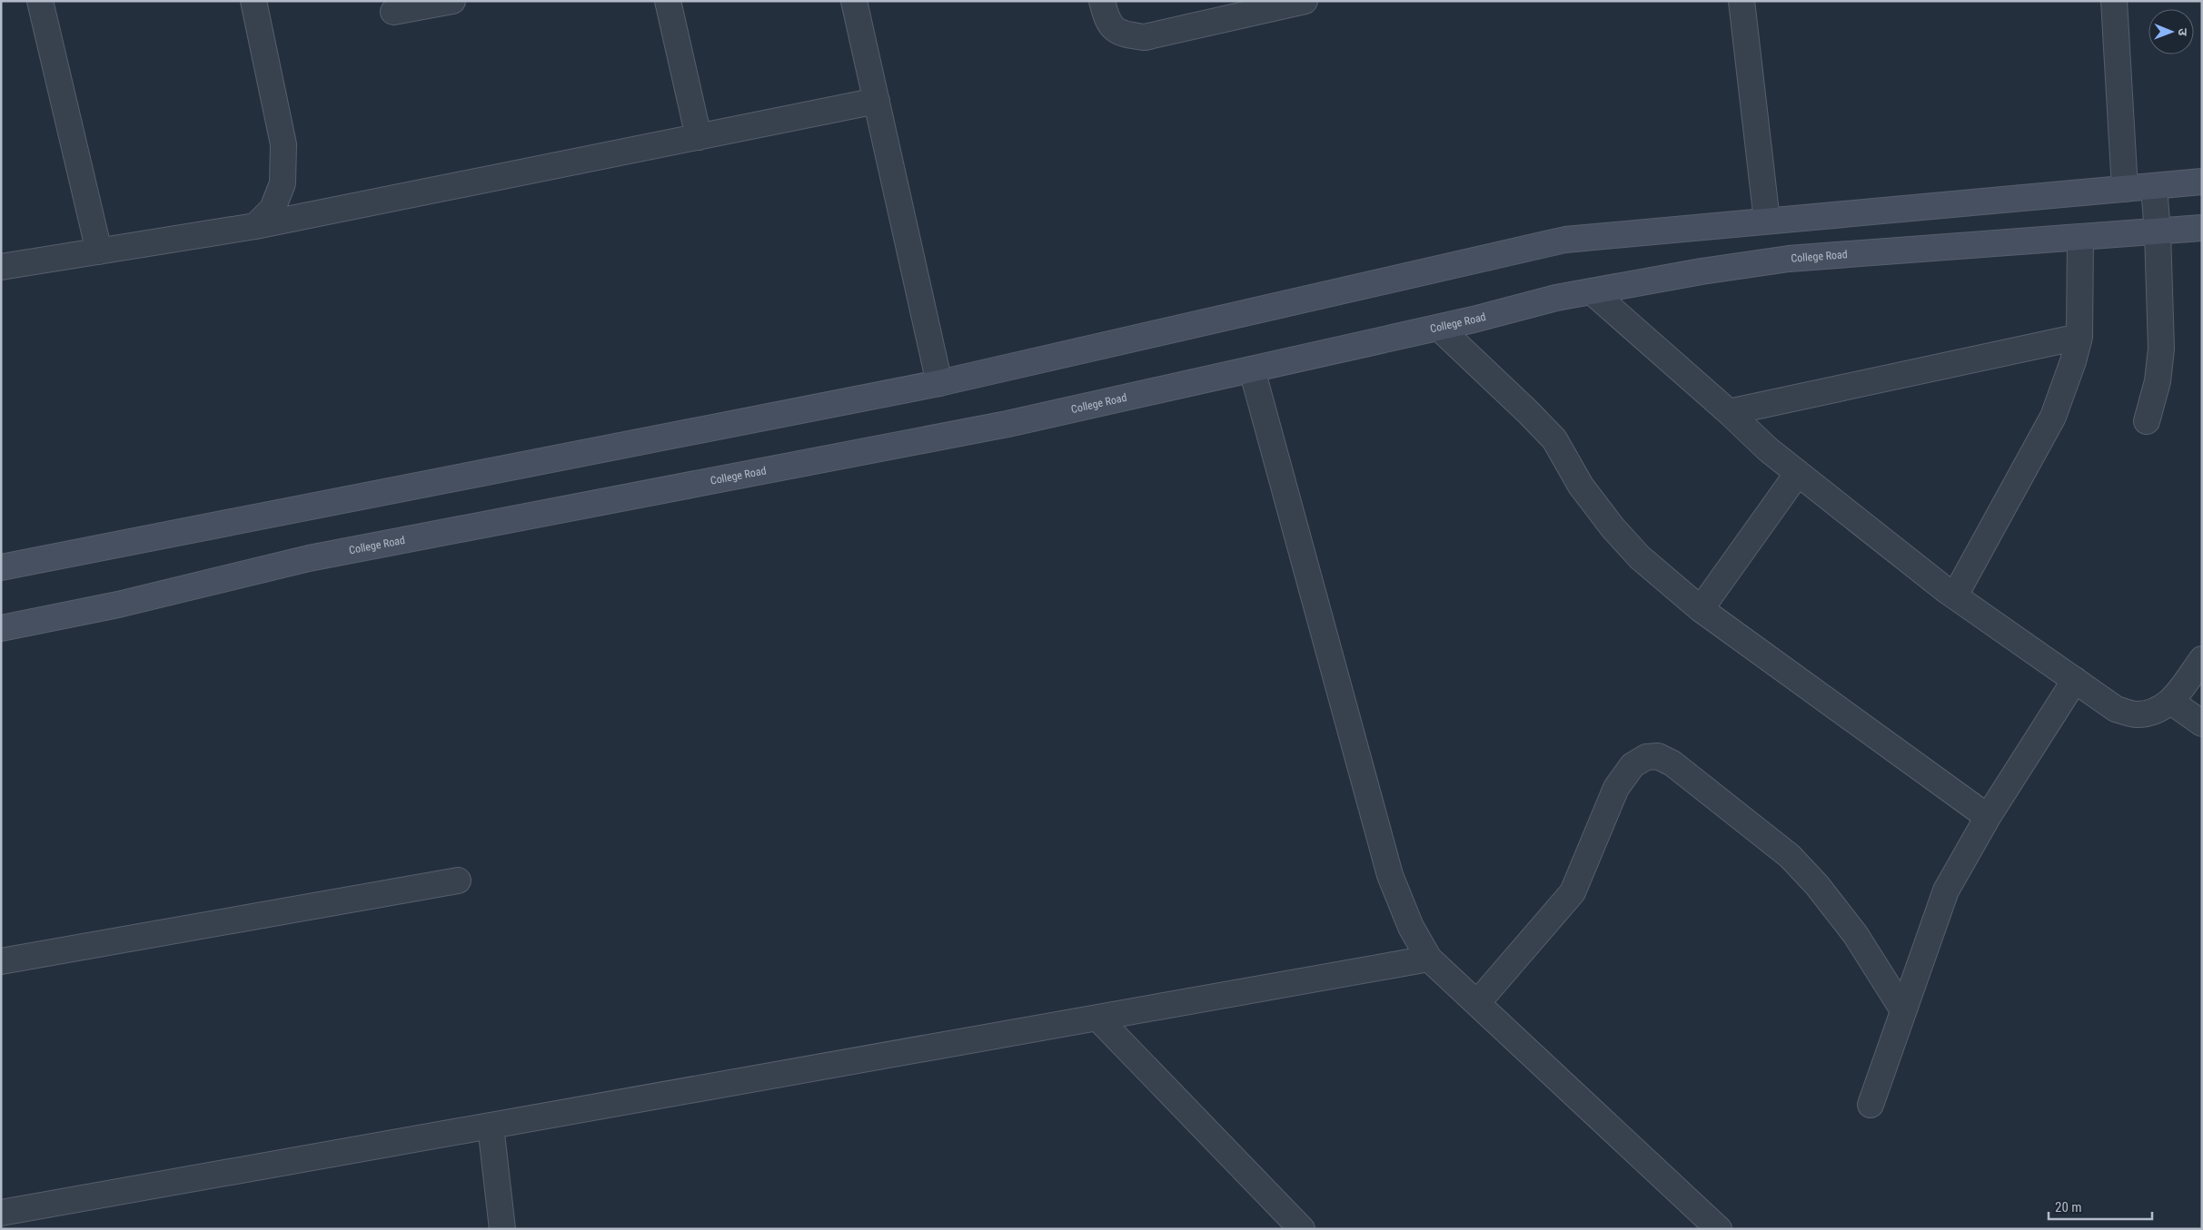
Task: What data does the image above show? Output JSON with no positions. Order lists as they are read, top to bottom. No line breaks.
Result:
{"streets":{"main road":["College Road"]},"scale_bar":"20 m","north":"right"}
